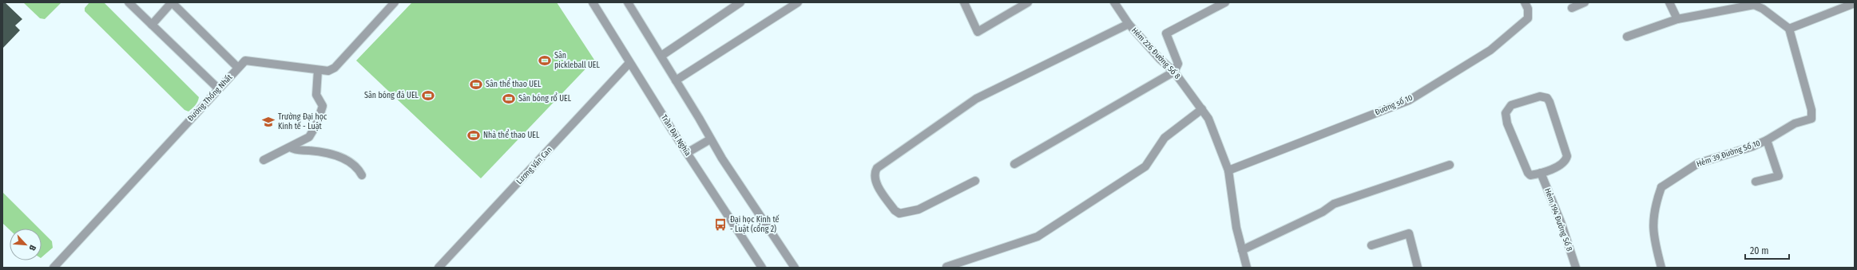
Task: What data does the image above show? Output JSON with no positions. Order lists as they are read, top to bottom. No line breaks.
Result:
{"streets":{"street":["Hẻm 226 Đường Số 8","Đường Thống Nhất","Đường số 10","Trần Đại Nghĩa","Hẻm 39 Đường Số 10","Lương Văn Can","Hẻm 194 Đường Số 8"]},"crossings":[["Hẻm 226 Đường Số 8","Đường số 10"],["Trần Đại Nghĩa","Lương Văn Can"]],"places":{"sports":["Sân pickleball UEL","Sân thể thao UEL","Sân bóng đá UEL","Sân bóng rổ UEL","Nhà thể thao UEL"],"school or university":["Trường Đại học Kinh tế - Luật"],"bus stop":["Đại học Kinh tế - Luật (cổng 2)"]},"scale_bar":"20 m","north":"bottom right"}
